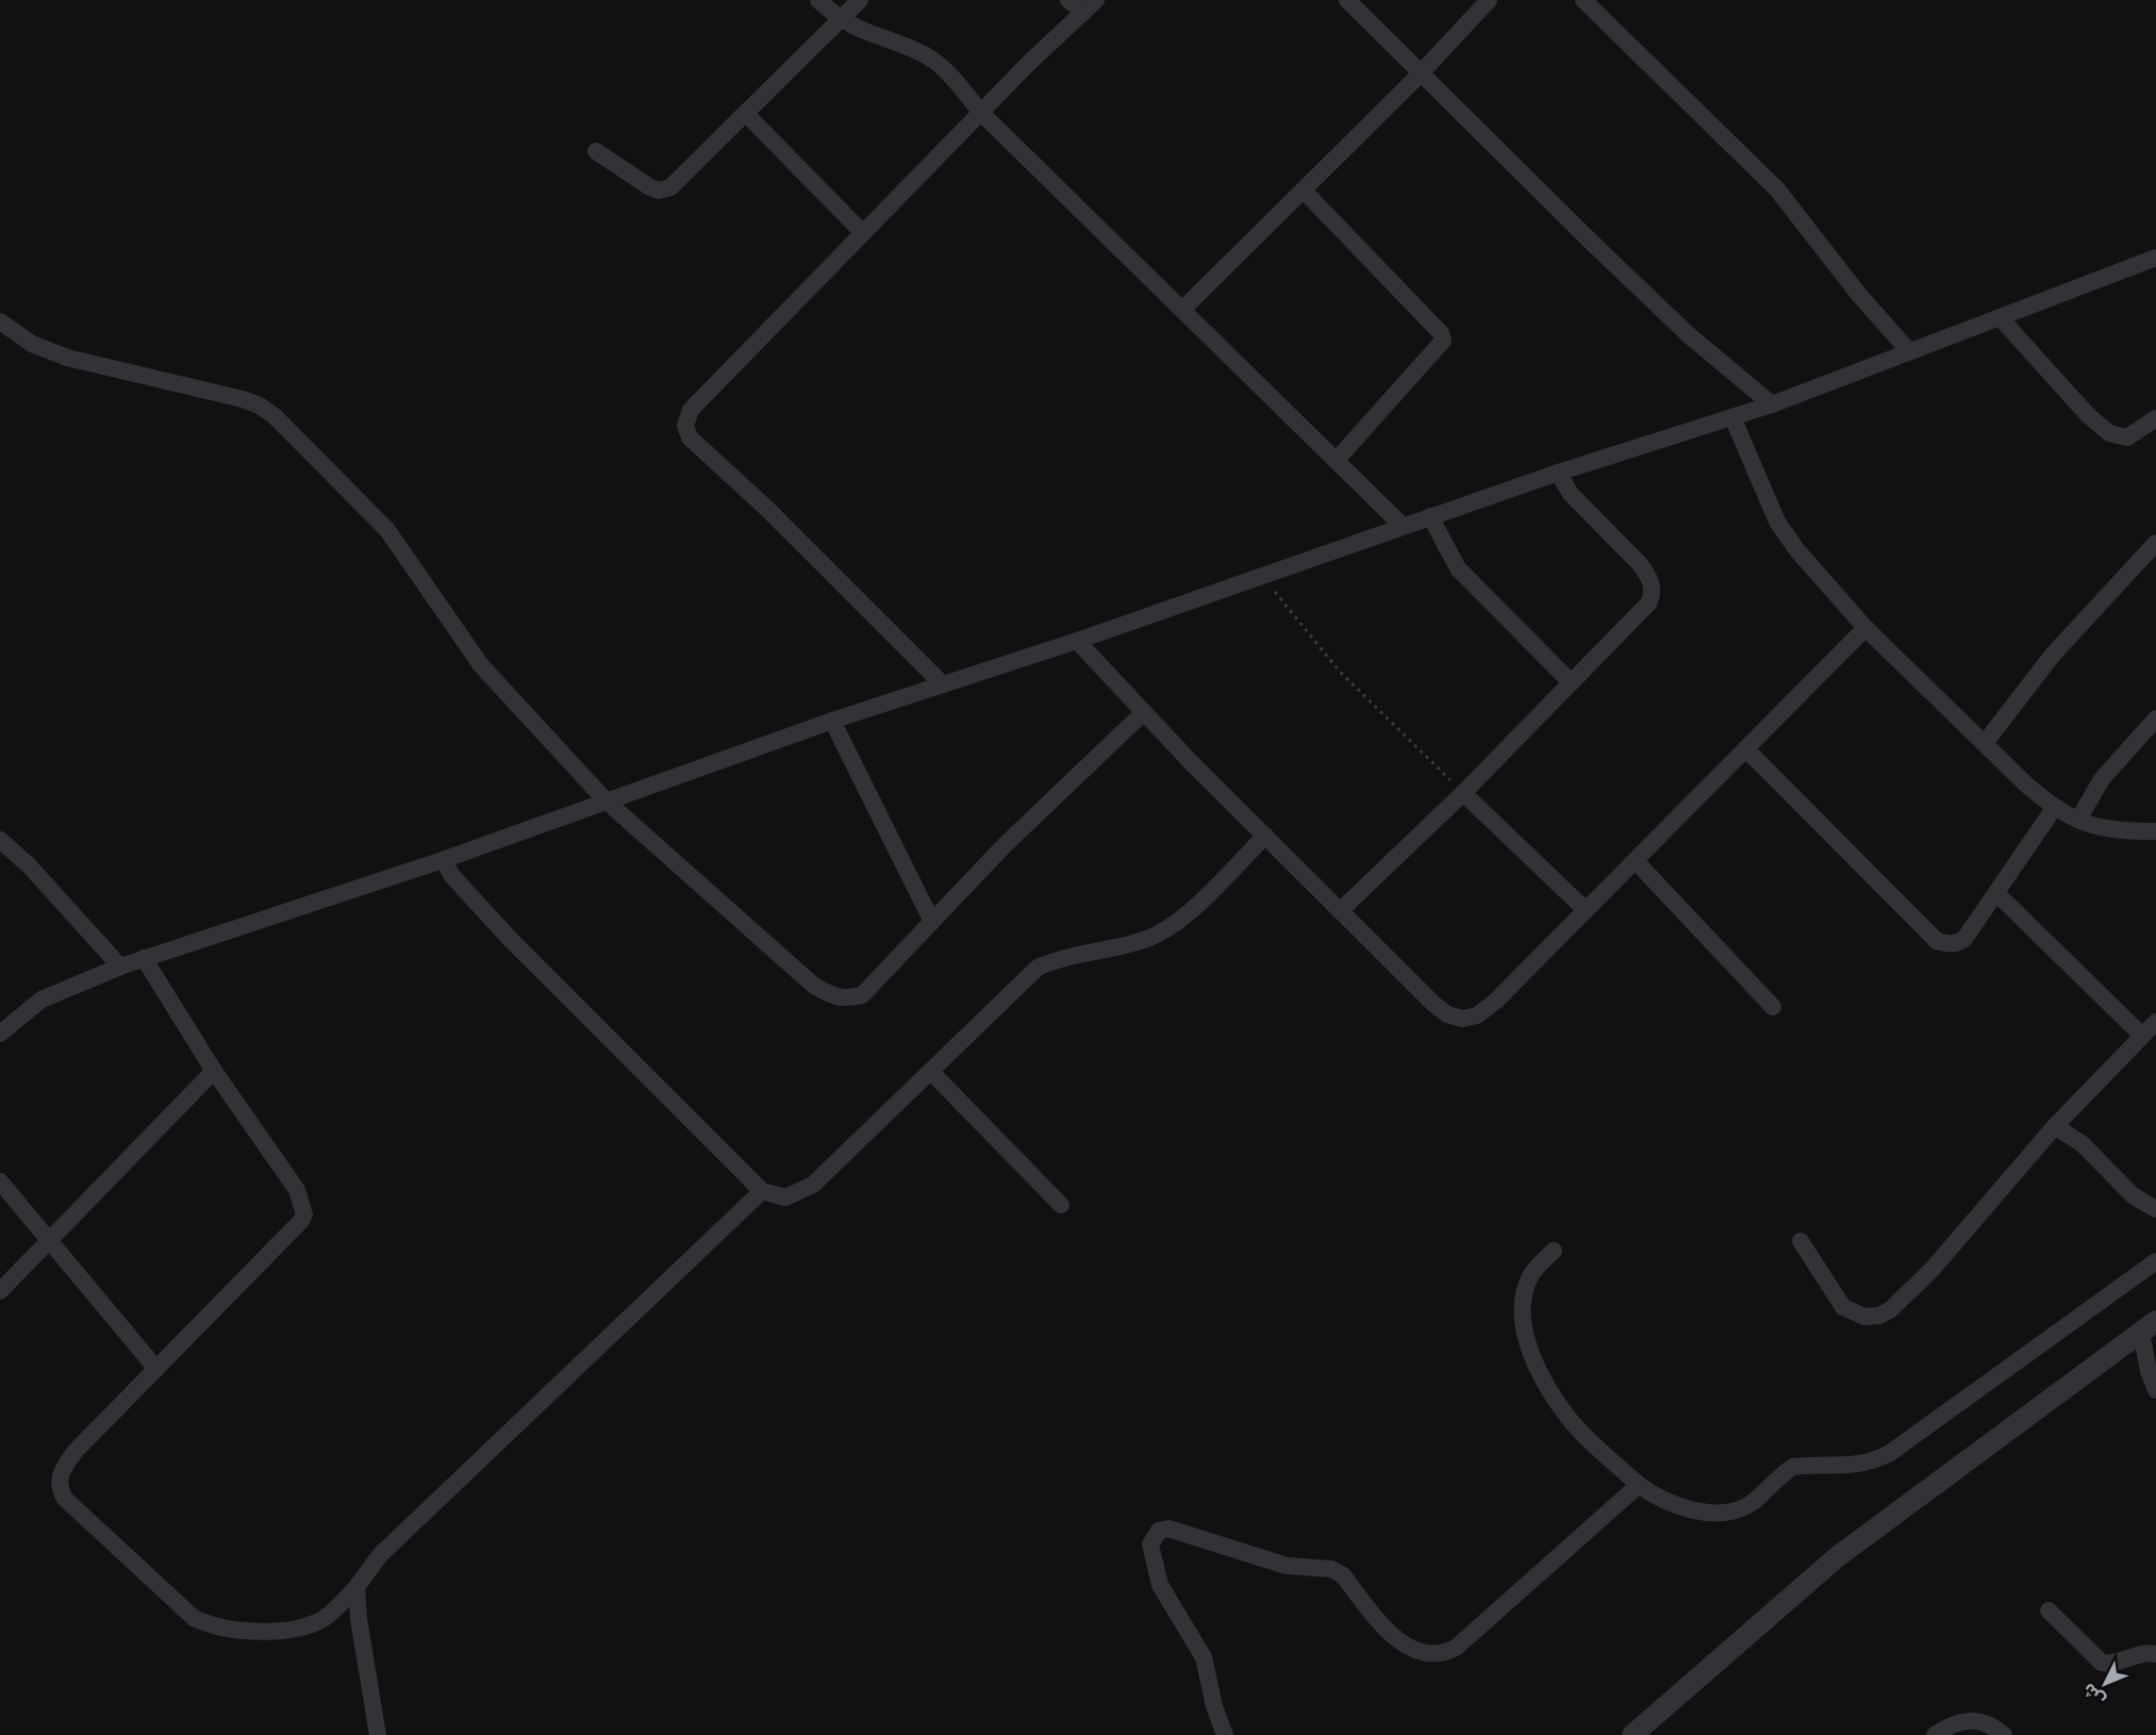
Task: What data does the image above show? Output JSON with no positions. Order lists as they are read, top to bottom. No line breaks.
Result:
{"north":"bottom left"}
